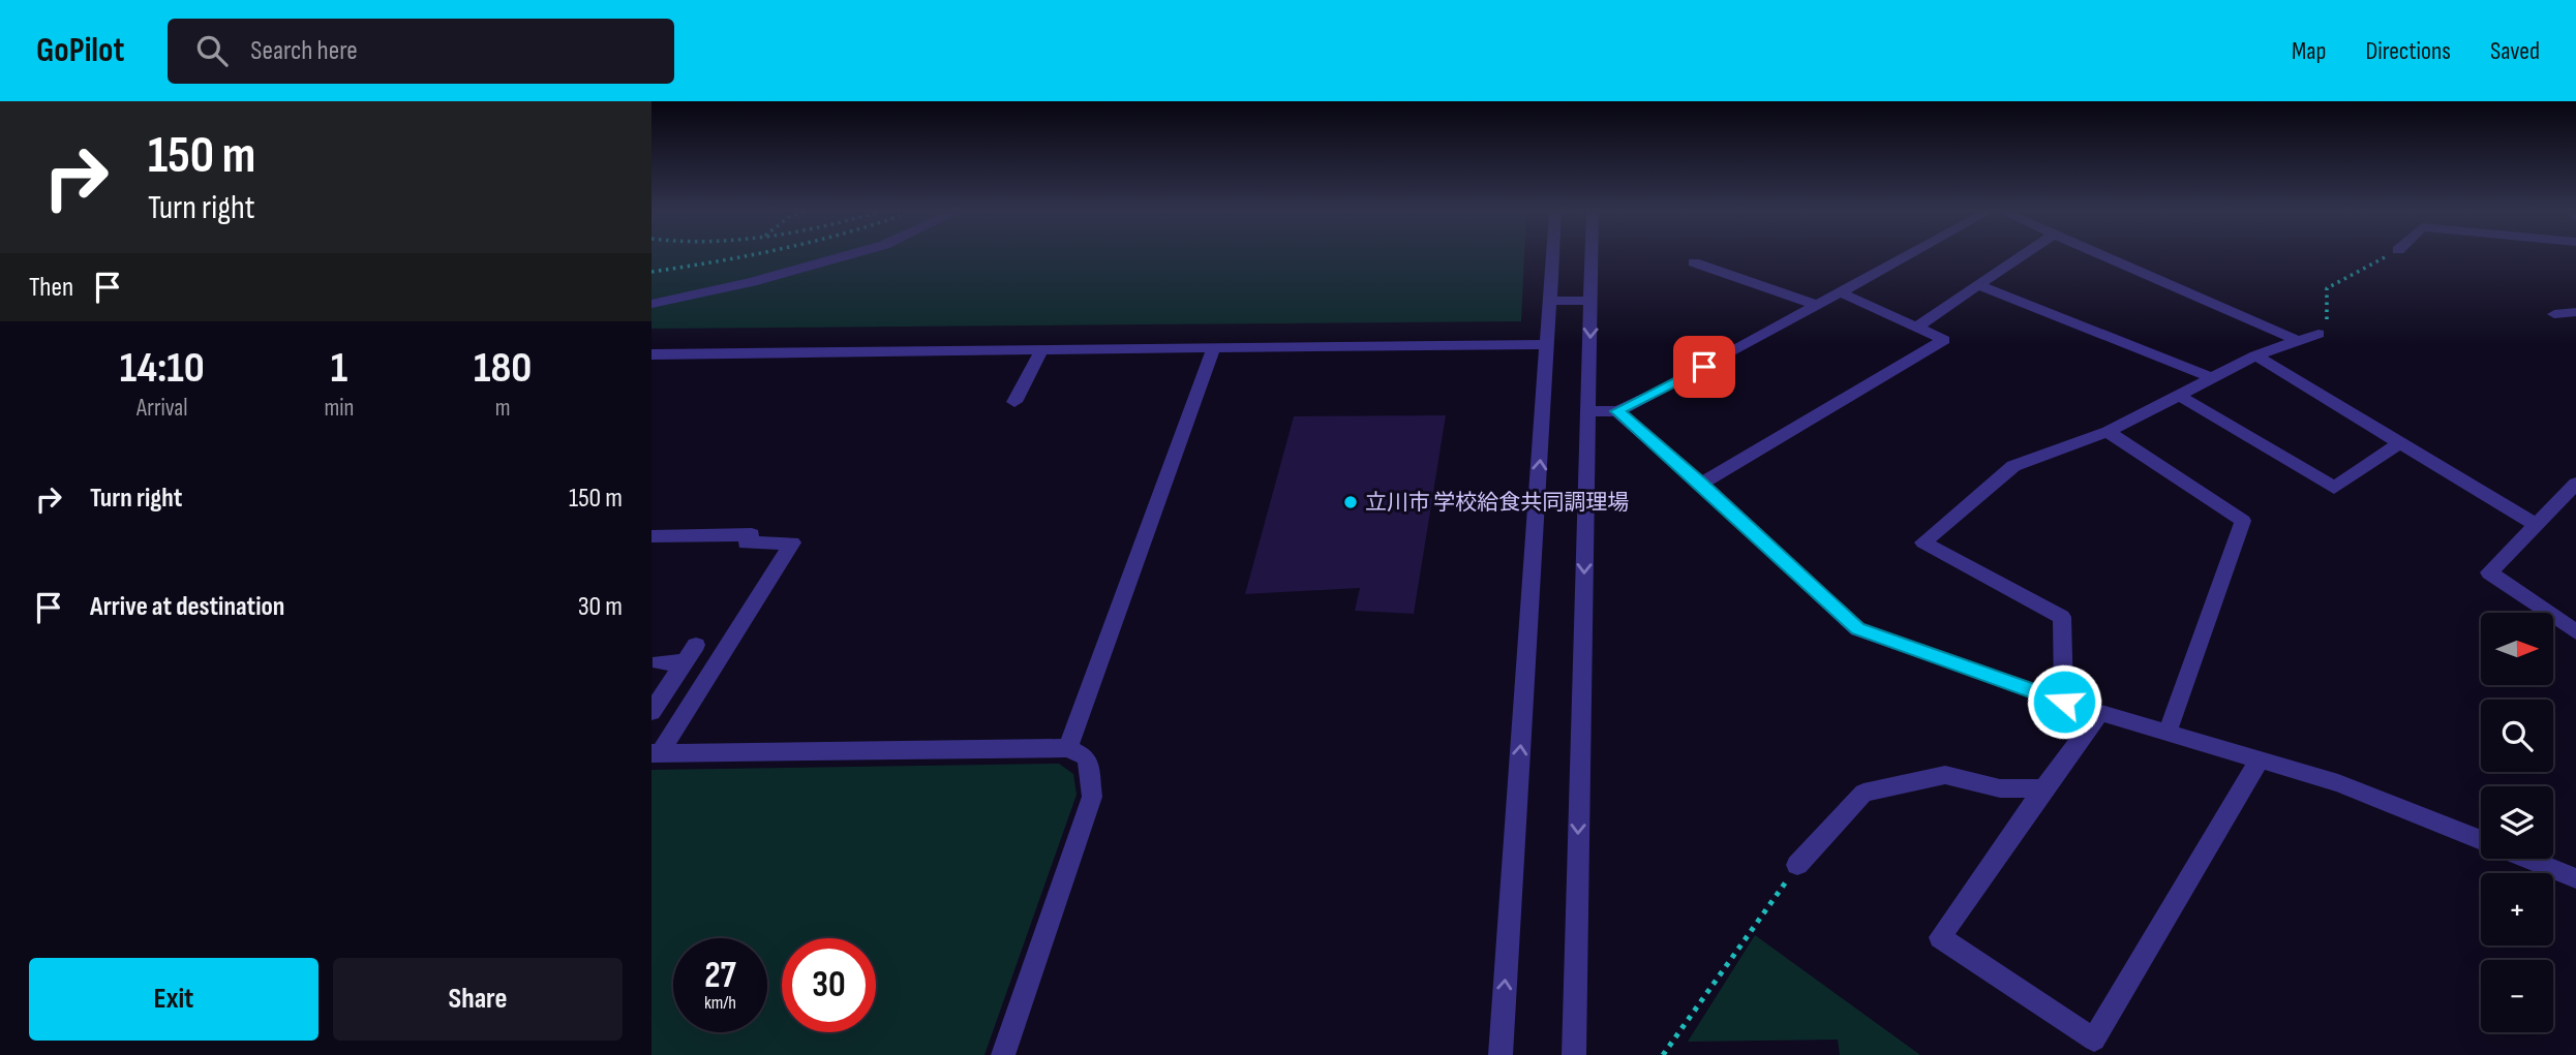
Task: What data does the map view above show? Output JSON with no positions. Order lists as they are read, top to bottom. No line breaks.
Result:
{"places":["立川市 学校給食共同調理場"],"north":"right","page":{"header":"GoPilot","search":"Search here","nav":["Map","Directions","Saved"],"turn":["150 m","Turn right"],"then":"Then","eta":["14:10","Arrival","1","min","180","m"],"list":[{"name":"Turn right","value":"150 m"},{"name":"Arrive at destination","value":"30 m"}],"map_buttons":["+","−"],"speed":"27 km/h","limit":"30","buttons":["Exit","Share"]}}
